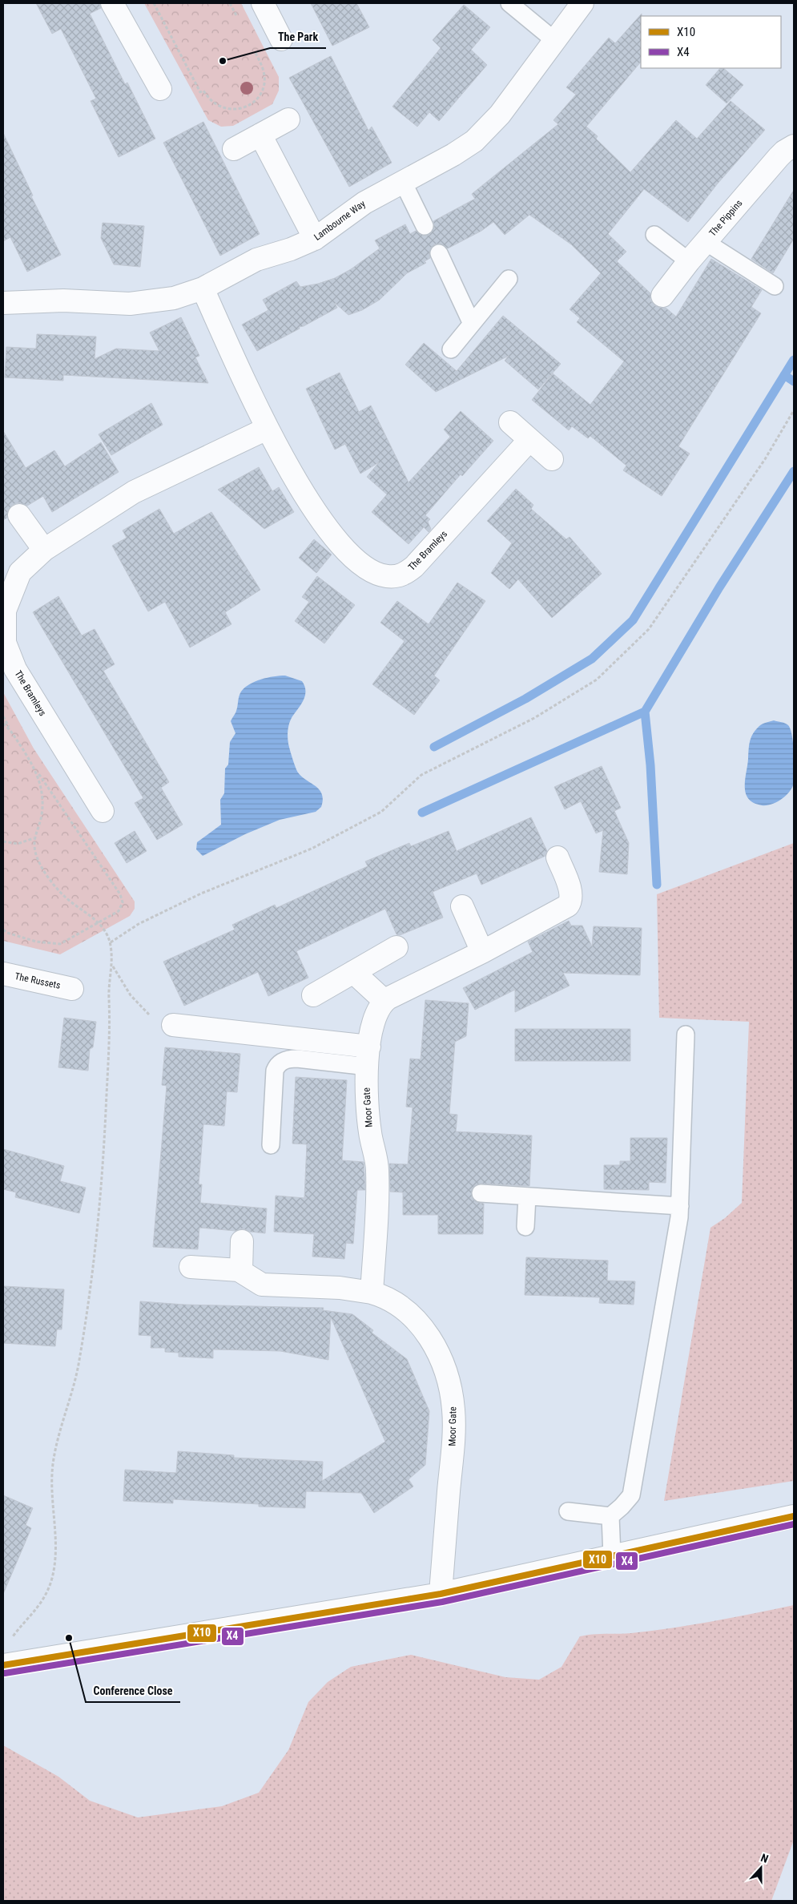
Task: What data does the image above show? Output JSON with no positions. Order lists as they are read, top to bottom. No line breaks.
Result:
{"streets":{"street":["The Pippins","Lambourne Way","The Bramleys","The Russets","Moor Gate"]},"crossings":[["Lambourne Way","The Bramleys"]],"places":["The Park","Conference Close"],"lines":["transit line X10","transit line X4"],"legend":["X10","X4"],"north":"top"}
